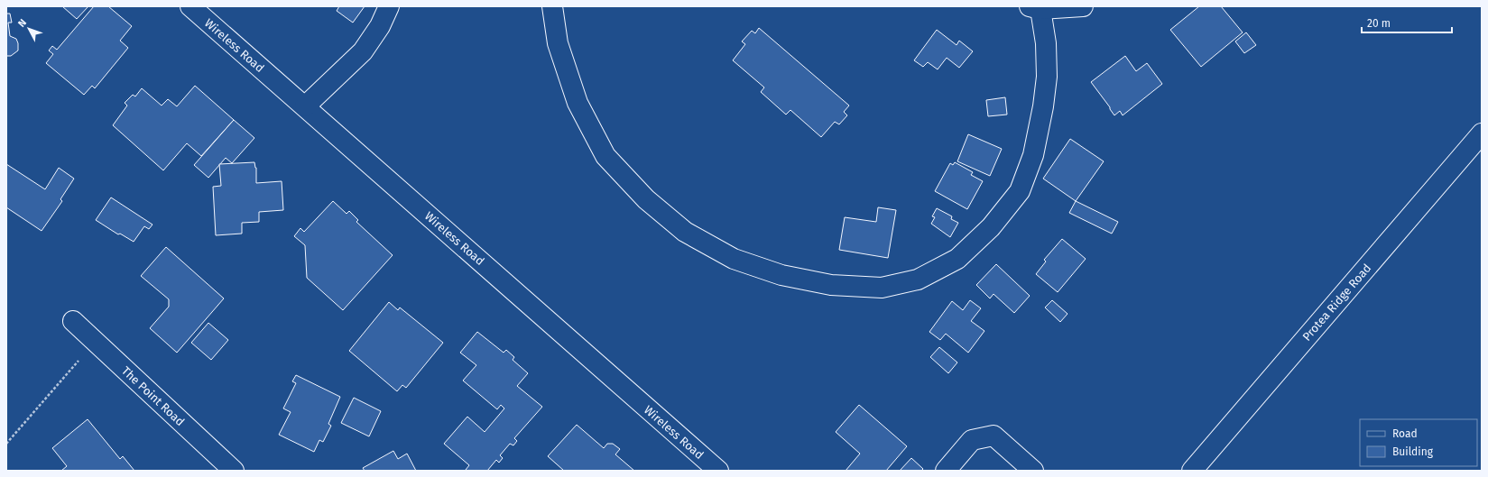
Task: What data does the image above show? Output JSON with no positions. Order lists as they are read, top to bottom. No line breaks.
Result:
{"streets":{"street":["Wireless Road","Protea Ridge Road","The Point Road"]},"legend":["Road","Building"],"scale_bar":"20 m","north":"top left"}
